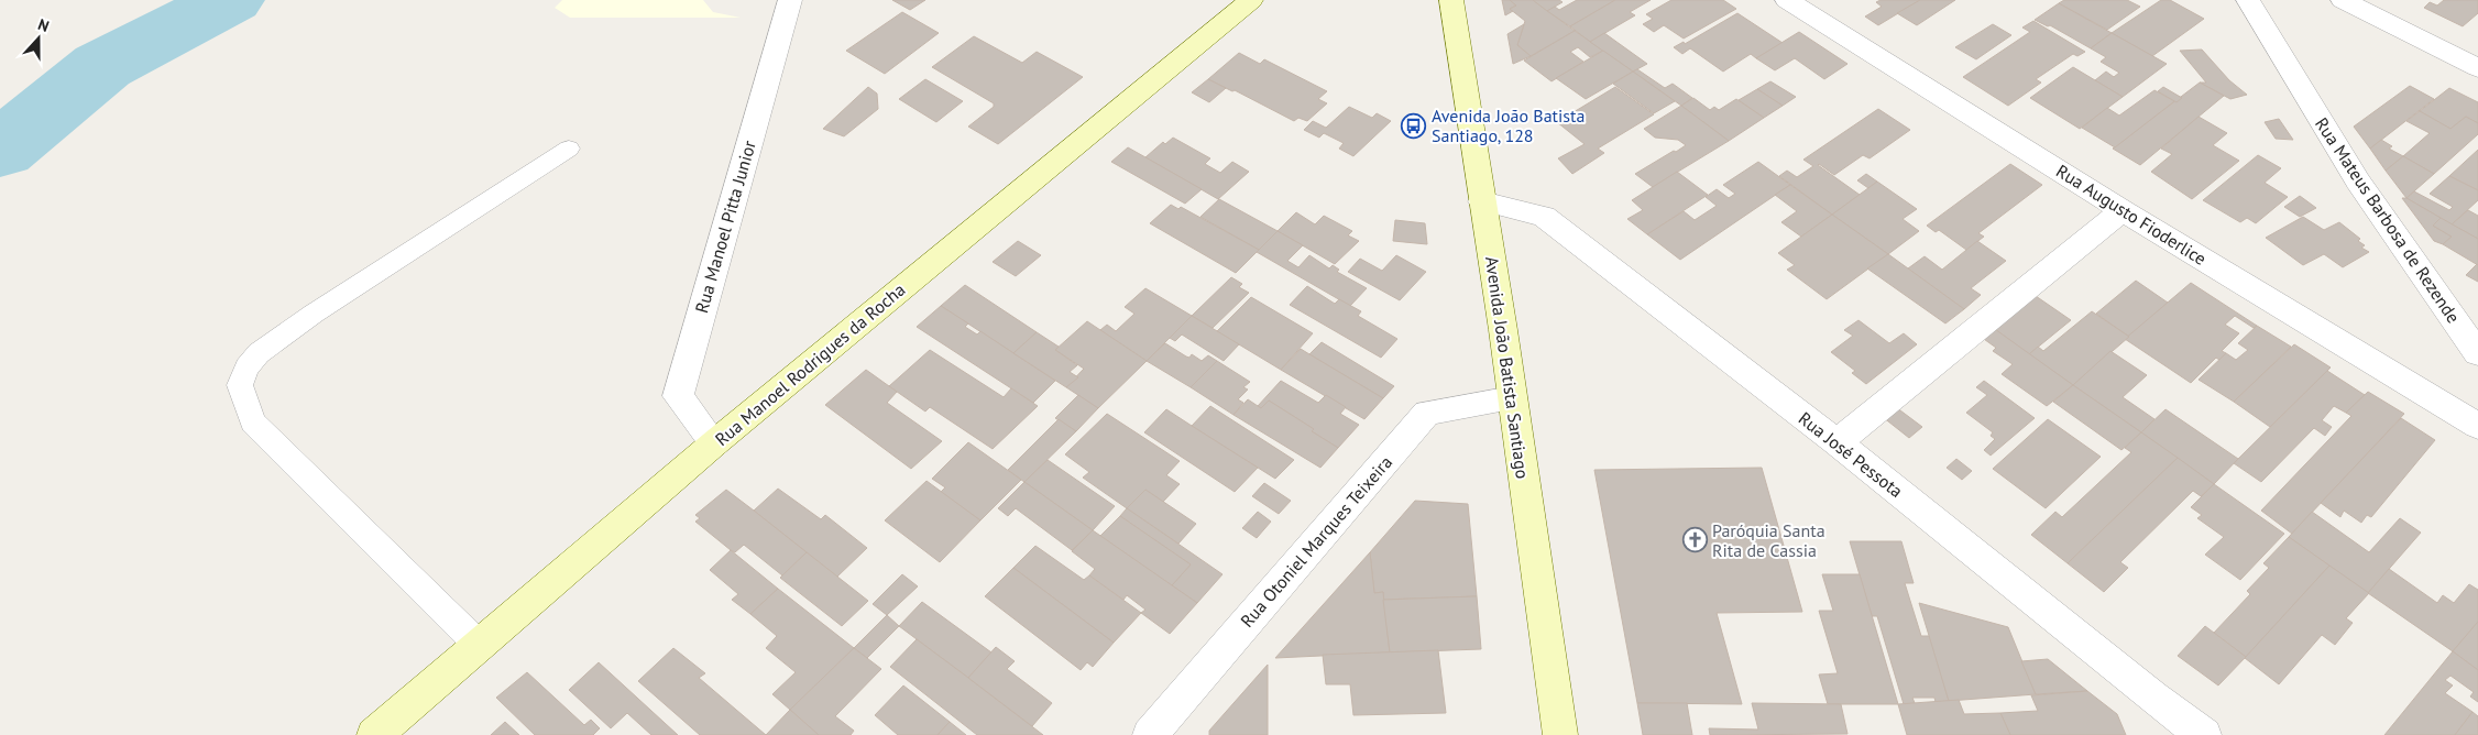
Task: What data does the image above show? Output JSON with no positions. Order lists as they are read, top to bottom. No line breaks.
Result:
{"streets":{"street":["Rua Augusto Fioderlice","Rua Mateus Barbosa de Rezende","Rua Manoel Pitta Junior","Rua Manoel Rodrigues da Rocha","Avenida João Batista Santiago","Rua José Pessota","Rua Otoniel Marques Teixeira"]},"crossings":[["Rua Manoel Pitta Junior","Rua Manoel Rodrigues da Rocha"],["Avenida João Batista Santiago","Rua José Pessota"],["Avenida João Batista Santiago","Rua Otoniel Marques Teixeira"]],"places":{"bus stop":["Avenida João Batista Santiago, 128"],"church":["Paróquia Santa Rita de Cassia"]},"north":"top"}
